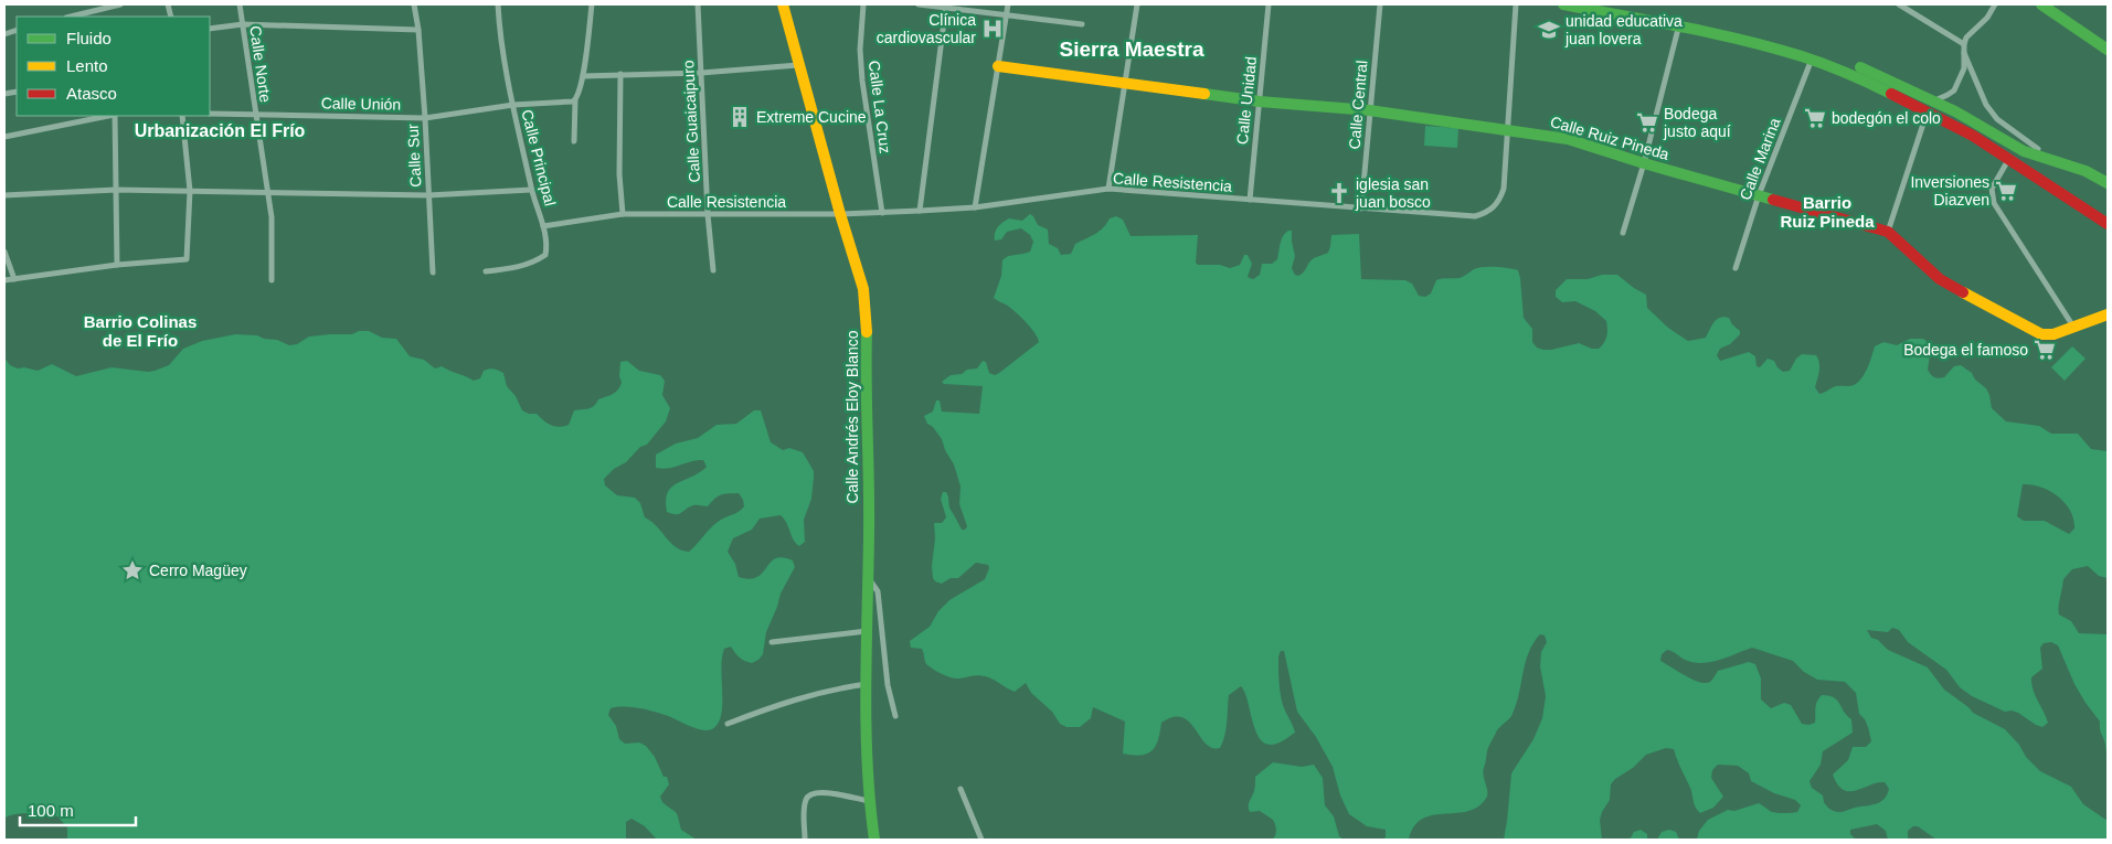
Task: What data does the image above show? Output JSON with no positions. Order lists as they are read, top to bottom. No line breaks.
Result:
{"streets":{"main road":["Calle Ruiz Pineda","Calle Andrés Eloy Blanco"],"street":["Calle Norte","Calle Unidad","Calle Unión","Calle Central","Calle La Cruz","Calle Guaicaipuro","Calle Sur","Calle Principal","Calle Marina","Calle Resistencia"]},"crossings":[["Calle Norte","Calle Unión"],["Calle Unidad","Calle Ruiz Pineda"],["Calle Unidad","Calle Resistencia"],["Calle Unión","Calle Sur"],["Calle Unión","Calle Principal"],["Calle Central","Calle Ruiz Pineda"],["Calle Central","Calle Resistencia"],["Calle La Cruz","Calle Resistencia"],["Calle Guaicaipuro","Calle Resistencia"],["Calle Ruiz Pineda","Calle Marina"],["Calle Ruiz Pineda","Calle Resistencia"],["Calle Principal","Calle Resistencia"],["Calle Resistencia","Calle Andrés Eloy Blanco"]],"districts":["Sierra Maestra","Urbanización El Frío","Barrio Ruiz Pineda","Barrio Colinas de El Frío"],"places":{"hospital":["Clínica cardiovascular"],"school or university":["unidad educativa juan lovera"],"building":["Extreme Cucine"],"supermarket":["bodegón el colo","Bodega justo aquí","Inversiones Diazven","Bodega el famoso"],"church":["iglesia san juan bosco"],"place":["Cerro Magüey"]},"legend":["Fluido","Lento","Atasco"],"scale_bar":"100 m"}
